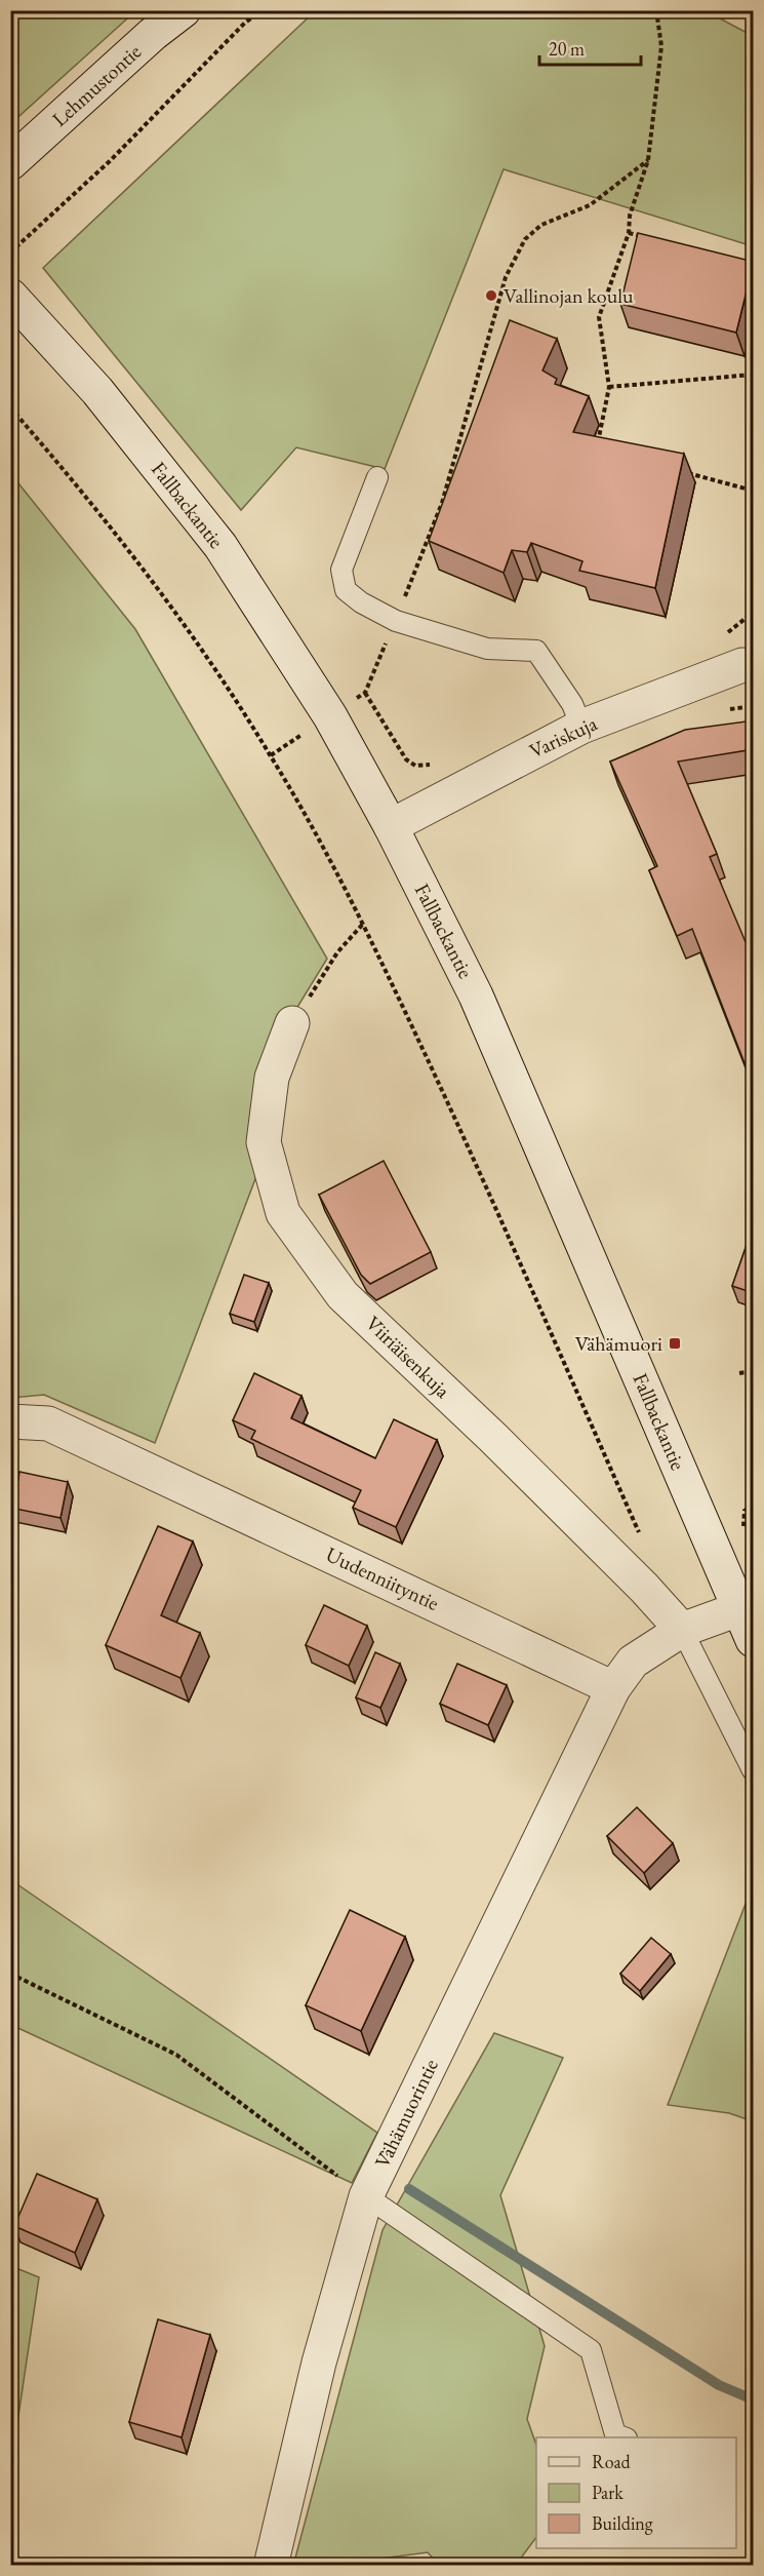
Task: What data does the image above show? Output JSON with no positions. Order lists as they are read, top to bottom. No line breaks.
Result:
{"streets":{"street":["Lehmustontie","Fallbackantie","Variskuja","Viiriäisenkuja","Uudenniityntie","Vähämuorintie"]},"crossings":[["Fallbackantie","Variskuja"],["Uudenniityntie","Vähämuorintie"]],"places":{"other":["Vallinojan koulu"],"transit":["Vähämuori"]},"legend":["Road","Park","Building"],"scale_bar":"20 m"}
